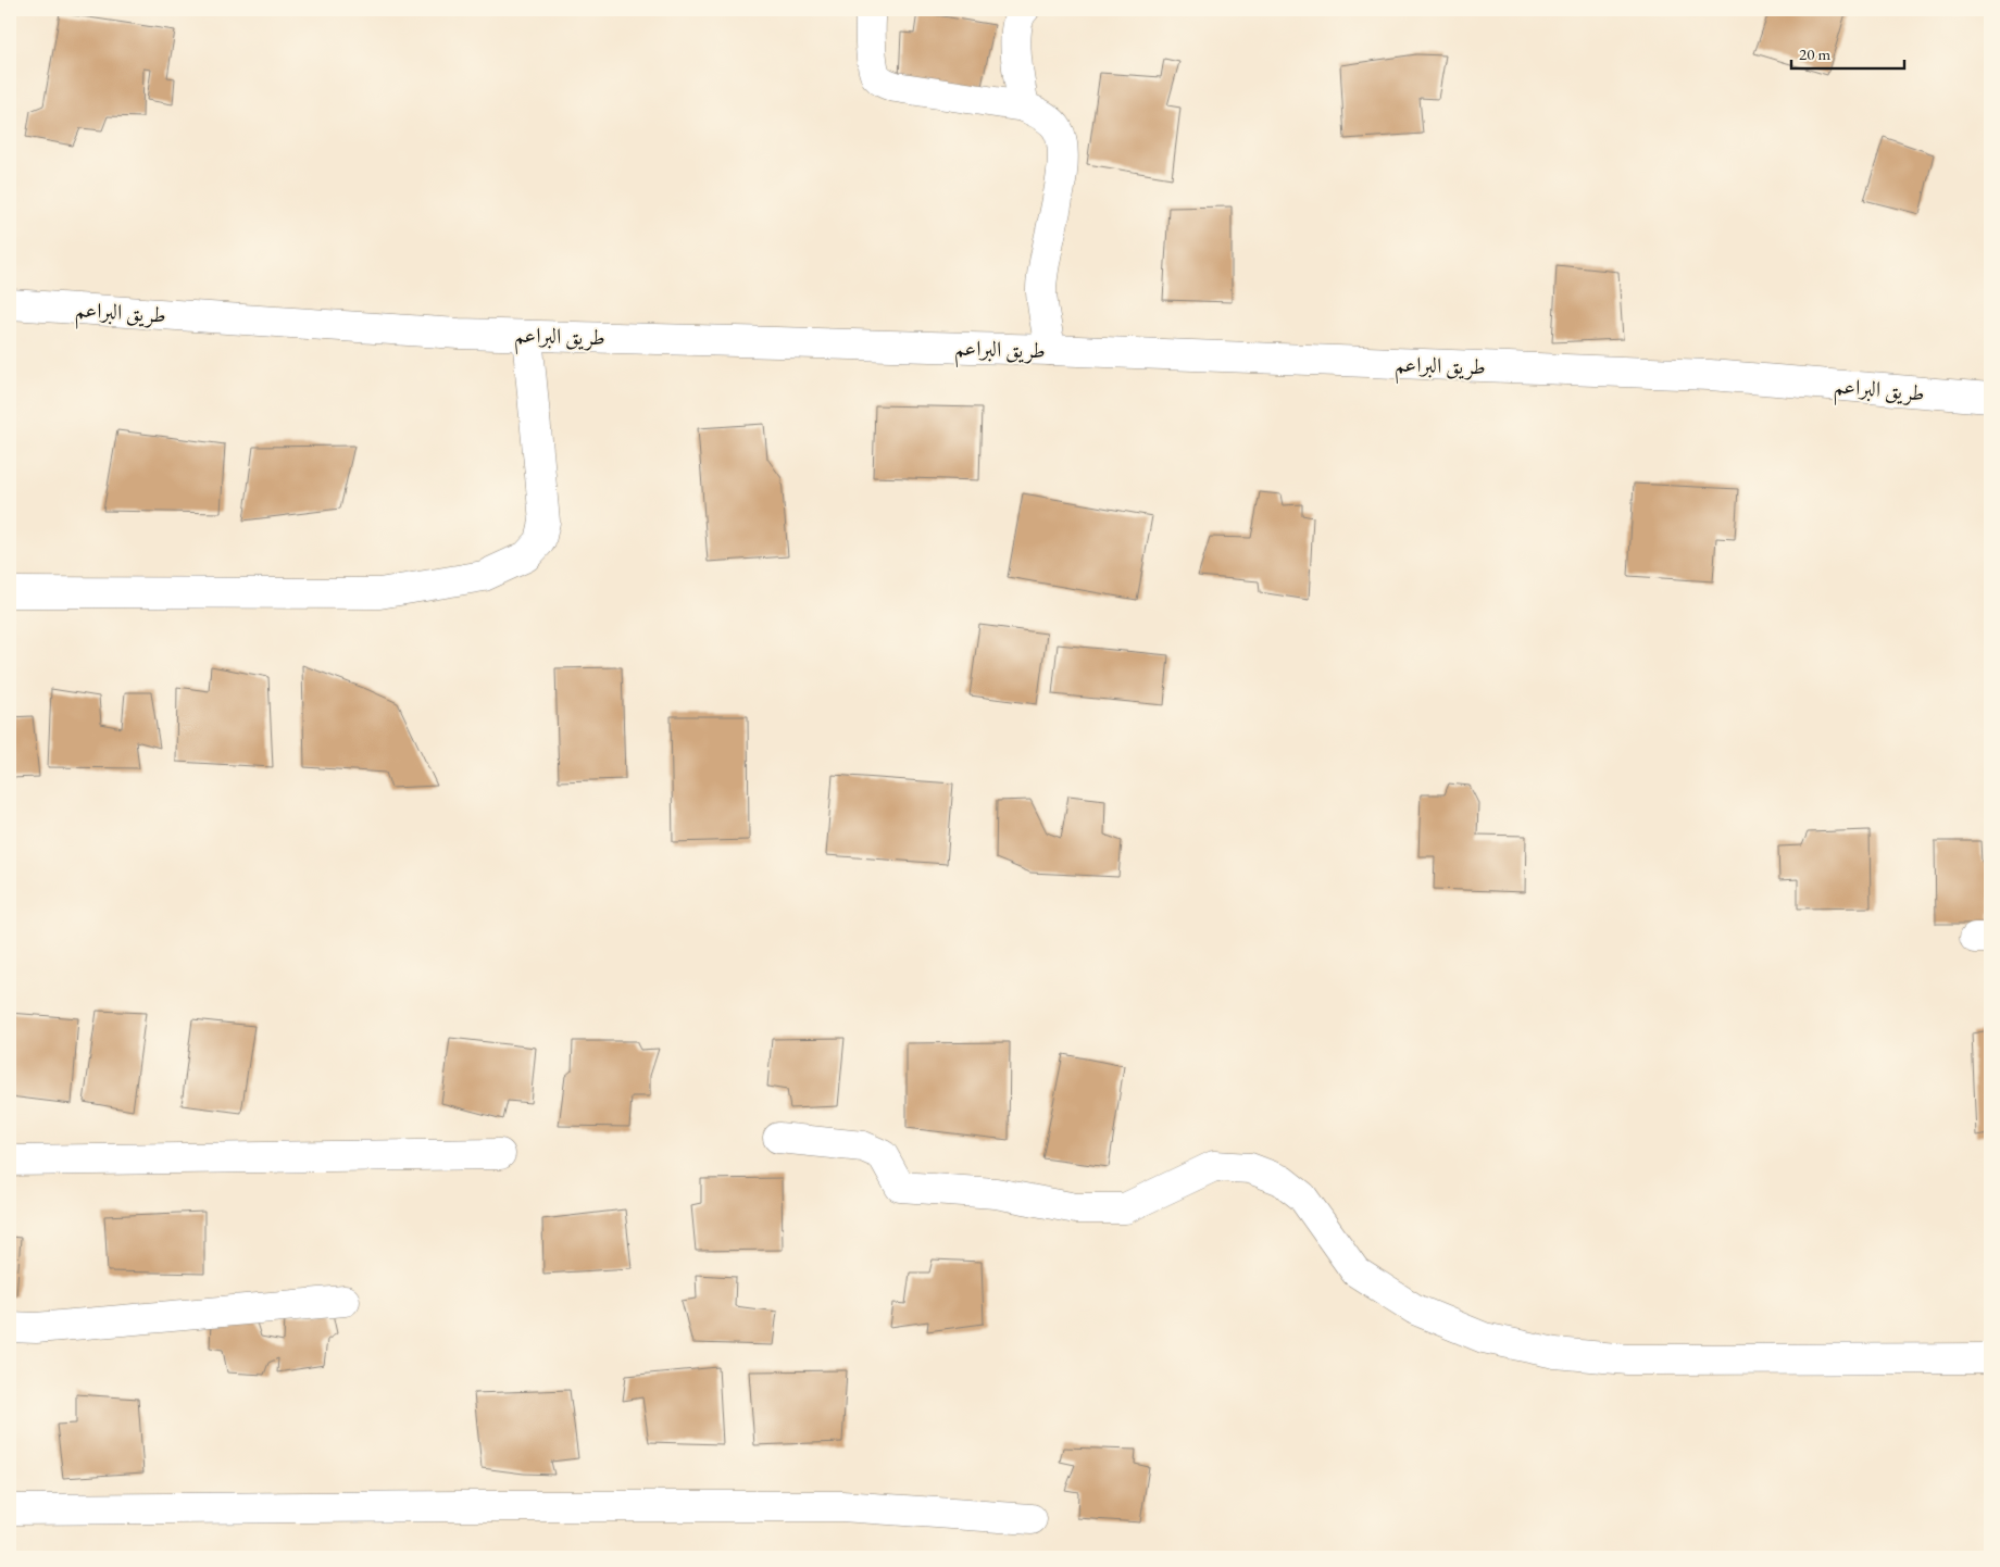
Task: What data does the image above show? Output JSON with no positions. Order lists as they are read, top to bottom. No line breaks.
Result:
{"streets":{"street":["طريق البراعم"]},"scale_bar":"20 m"}
